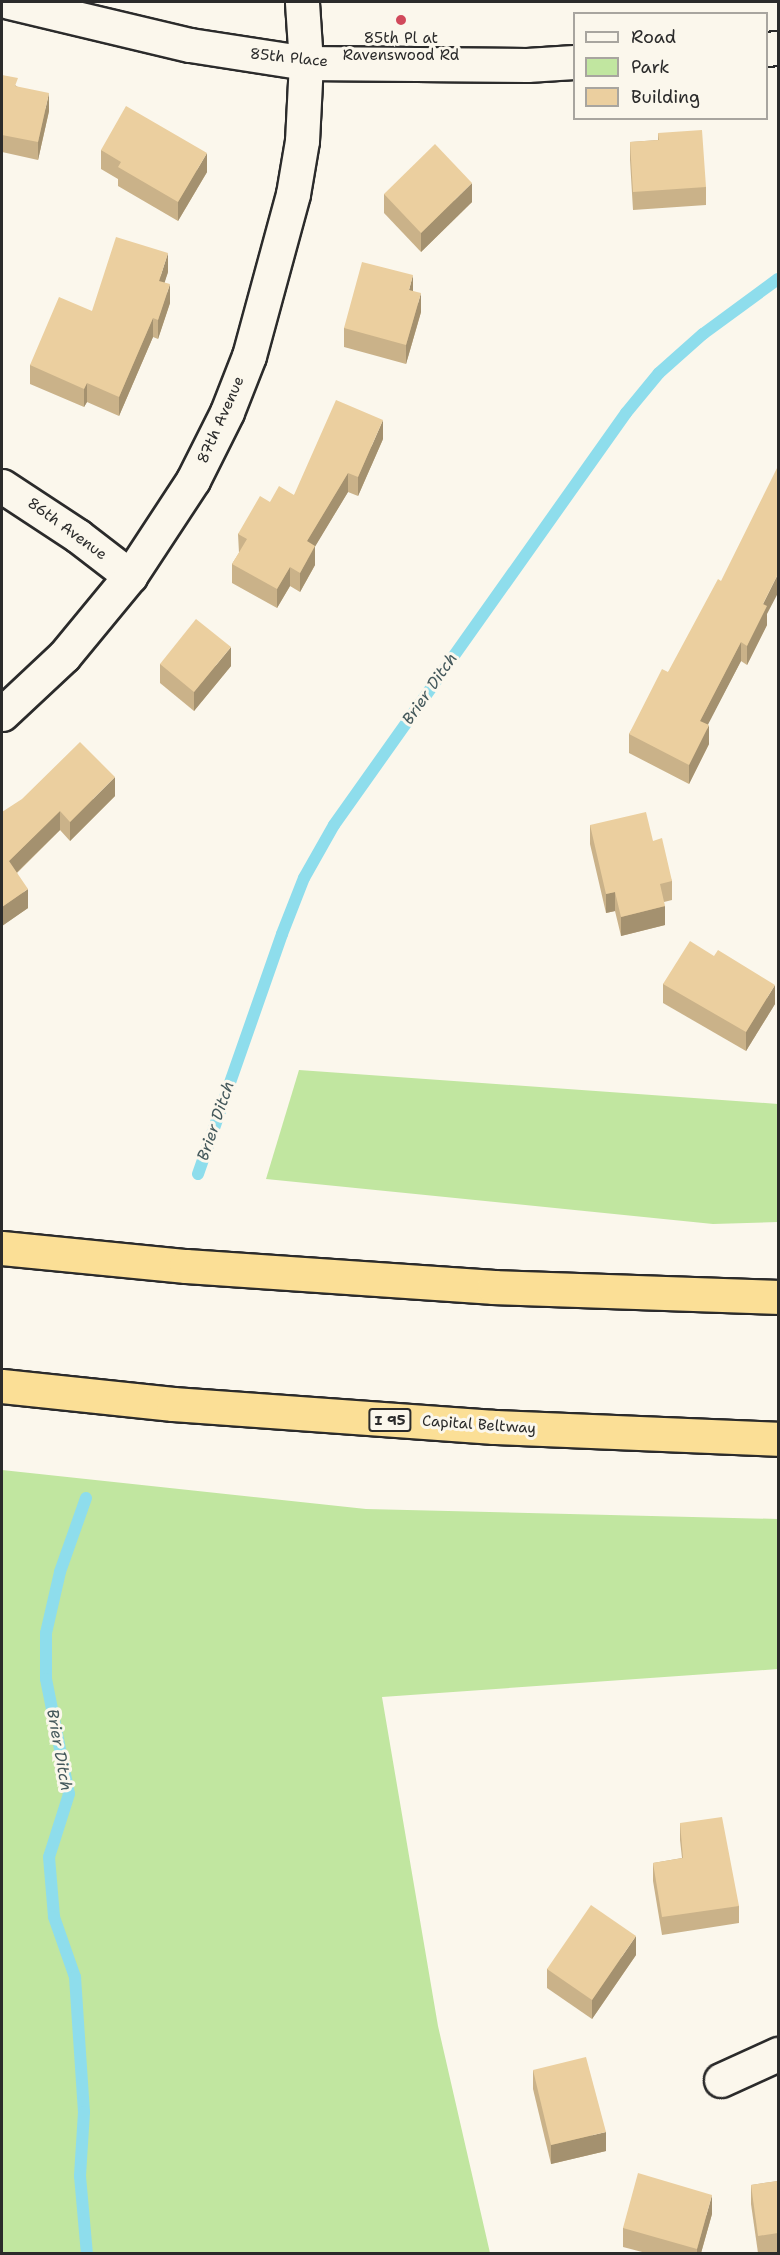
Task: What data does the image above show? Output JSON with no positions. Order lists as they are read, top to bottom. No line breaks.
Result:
{"streets":{"highway":["I 95","Capital Beltway"],"street":["85th Place","87th Avenue","86th Avenue"]},"crossings":[["85th Place","87th Avenue"],["87th Avenue","86th Avenue"]],"water":["Brier Ditch"],"places":["85th Pl at Ravenswood Rd"],"legend":["Road","Park","Building"]}
